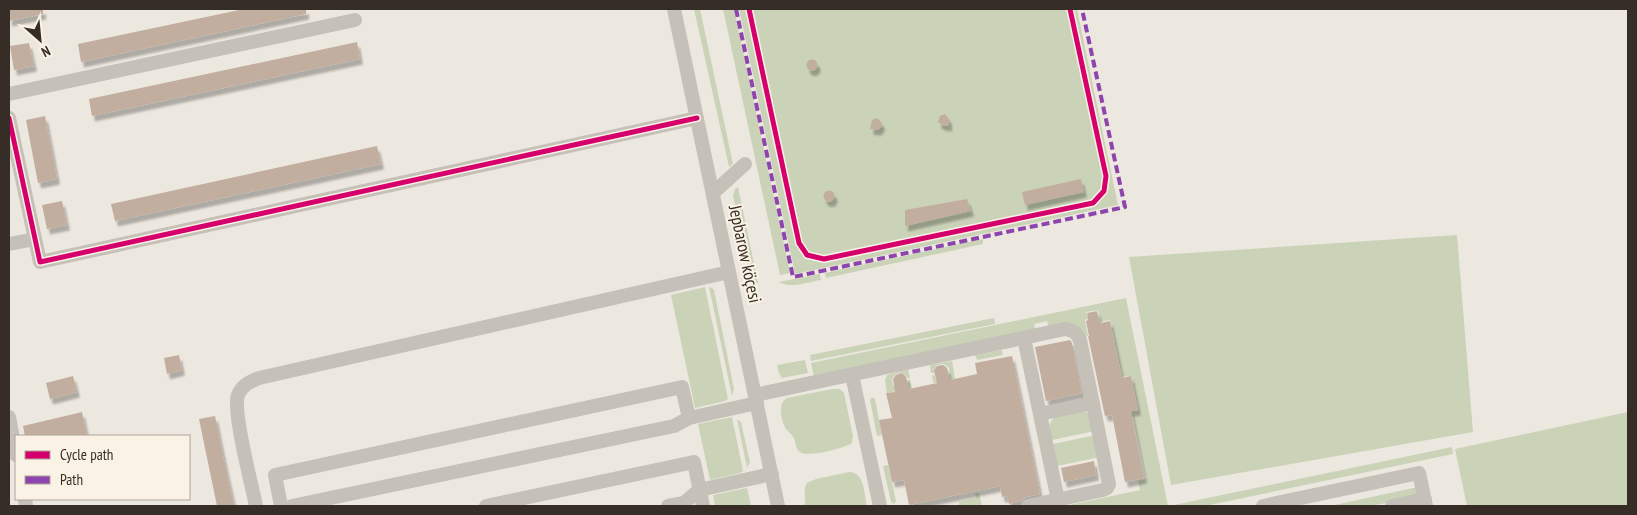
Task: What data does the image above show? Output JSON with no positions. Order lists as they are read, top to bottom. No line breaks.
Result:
{"streets":{"street":["Jepbarow köçesi"]},"legend":["Cycle path","Path"],"north":"bottom right"}
